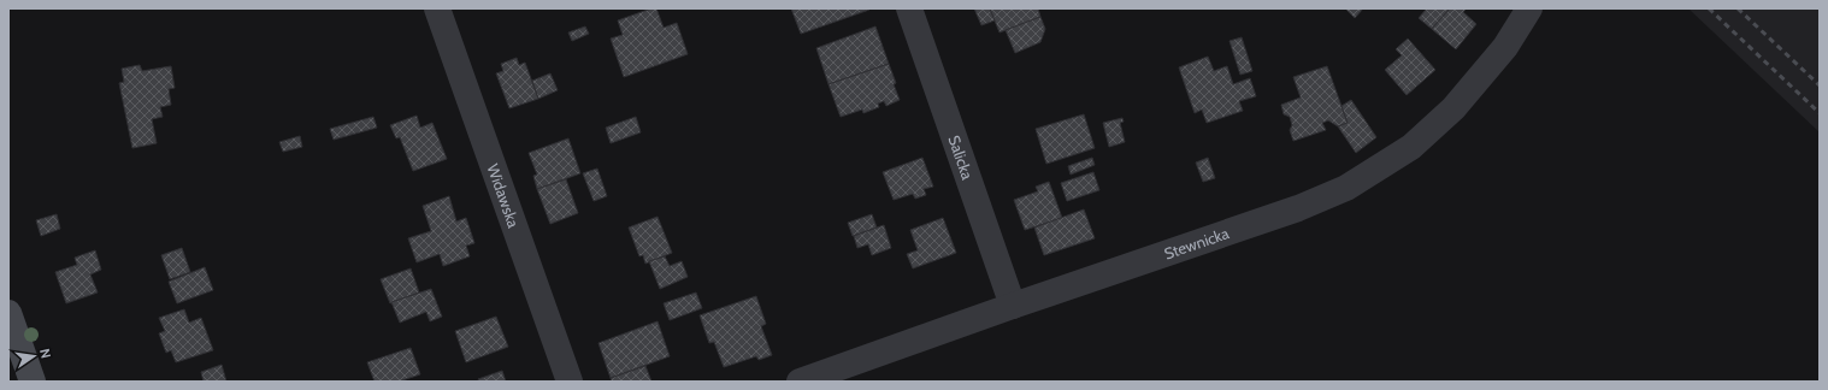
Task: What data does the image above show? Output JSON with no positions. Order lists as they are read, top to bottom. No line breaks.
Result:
{"streets":{"street":["Salicka","Widawska","Stewnicka"]},"crossings":[["Salicka","Stewnicka"]],"north":"right"}
